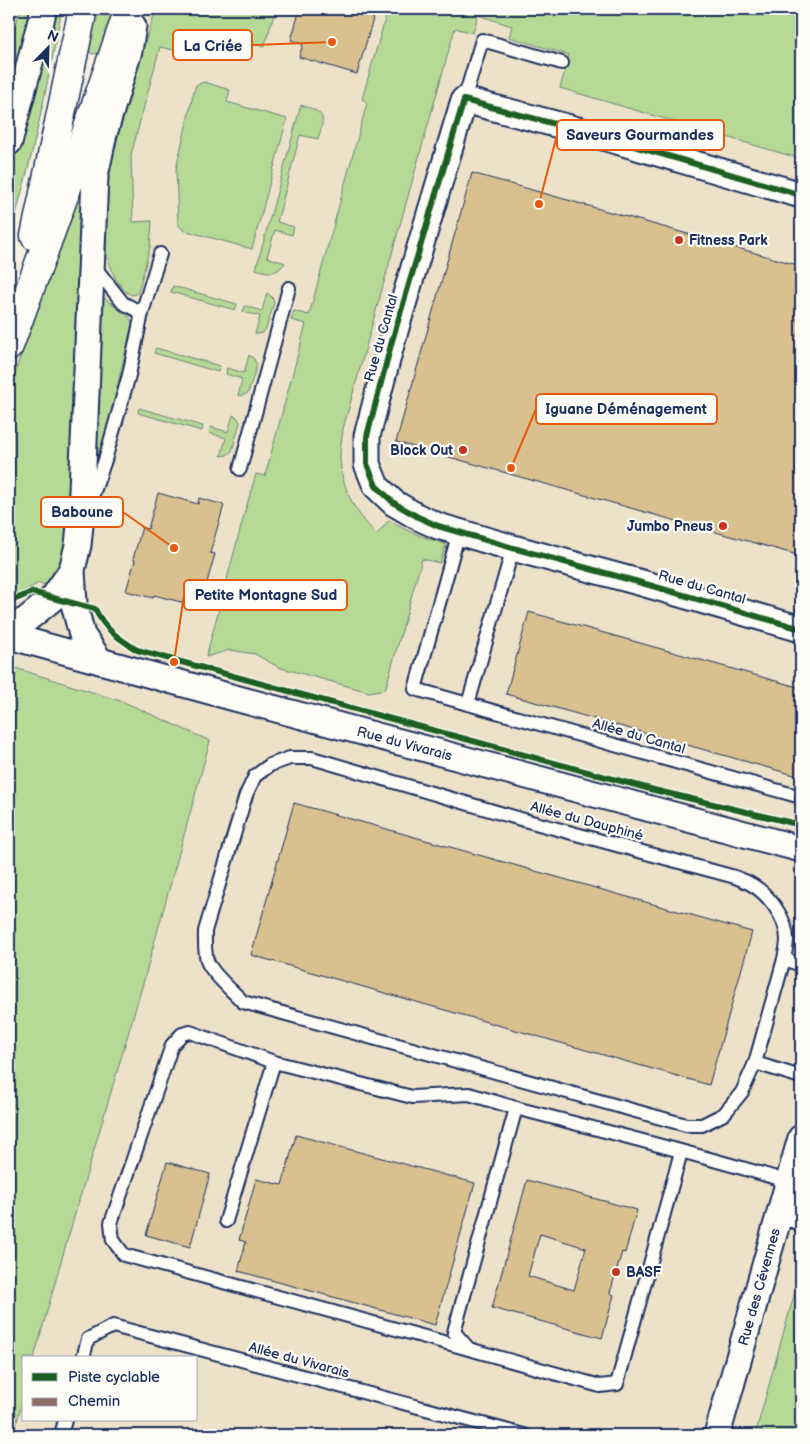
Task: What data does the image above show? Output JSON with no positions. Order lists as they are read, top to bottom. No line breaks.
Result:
{"streets":{"street":["Rue du Cantal","Rue du Vivarais","Rue des Cévennes"],"lane":["Allée du Cantal","Allée du Dauphiné","Allée du Vivarais"]},"crossings":[["Rue du Cantal","Allée du Cantal"]],"places":["La Criée","Saveurs Gourmandes","Fitness Park","Block Out","Iguane Déménagement","Jumbo Pneus","Baboune","Petite Montagne Sud","BASF"],"legend":["Piste cyclable","Chemin"],"north":"top right"}
